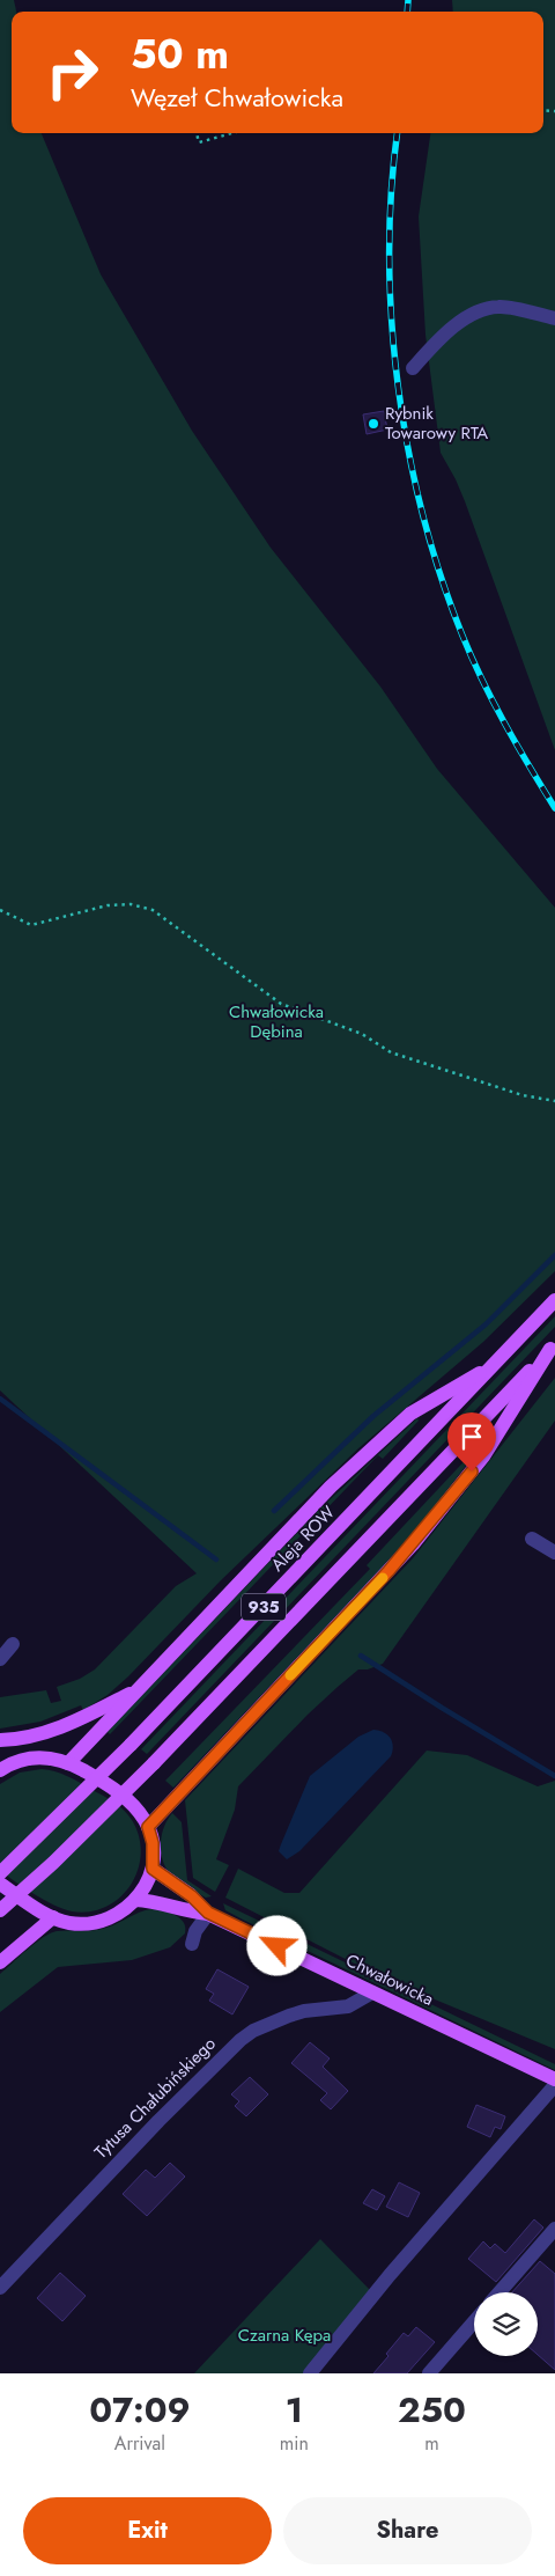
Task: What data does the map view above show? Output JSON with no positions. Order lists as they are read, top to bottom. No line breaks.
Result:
{"streets":{"main road":["Aleja ROW","935","Chwałowicka"],"street":["Tytusa Chałubińskiego"]},"crossings":[["Chwałowicka","Tytusa Chałubińskiego"]],"parks":["Chwałowicka Dębina","Czarna Kępa"],"places":["Rybnik Towarowy RTA"],"page":{"turn":["50 m","Węzeł Chwałowicka"],"eta":["07:09","Arrival","1","min","250","m"],"buttons":["Exit","Share"]}}
